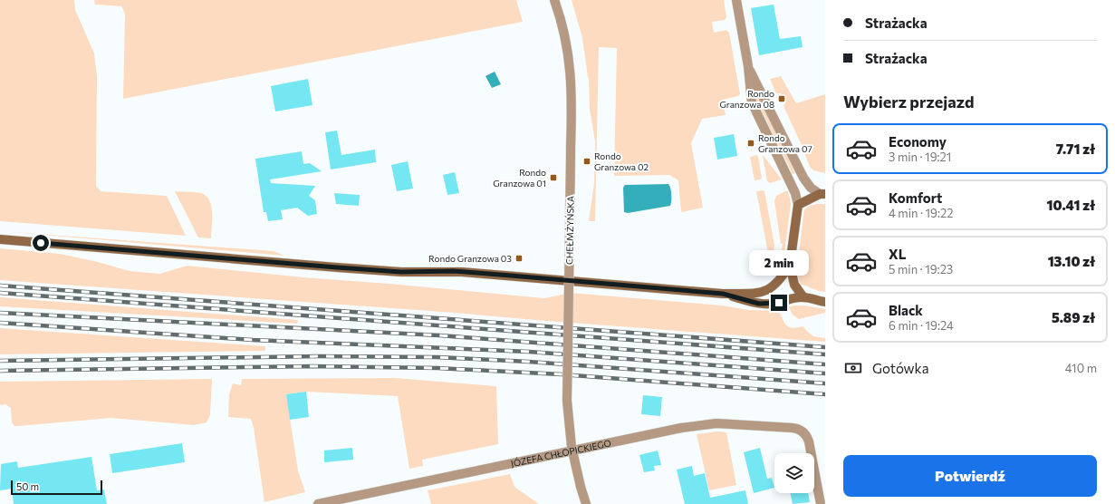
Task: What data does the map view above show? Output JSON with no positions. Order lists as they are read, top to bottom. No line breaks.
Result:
{"streets":{"street":["CHEŁMŻYŃSKA","JÓZEFA CHŁOPICKIEGO"]},"places":{"transit":["Rondo Granzowa 08","Rondo Granzowa 07","Rondo Granzowa 02","Rondo Granzowa 01","Rondo Granzowa 03"]},"scale_bar":"50 m","page":{"banner":["Strażacka","Strażacka"],"heading":"Wybierz przejazd","list":[{"name":"Economy","note":"3 min · 19:21","value":"7.71 zł"},{"name":"Komfort","note":"4 min · 19:22","value":"10.41 zł"},{"name":"XL","note":"5 min · 19:23","value":"13.10 zł"},{"name":"Black","note":"6 min · 19:24","value":"5.89 zł"}],"bubble":"2 min","pay":["Gotówka","410 m"],"buttons":"Potwierdź","scale":"50 m"}}
